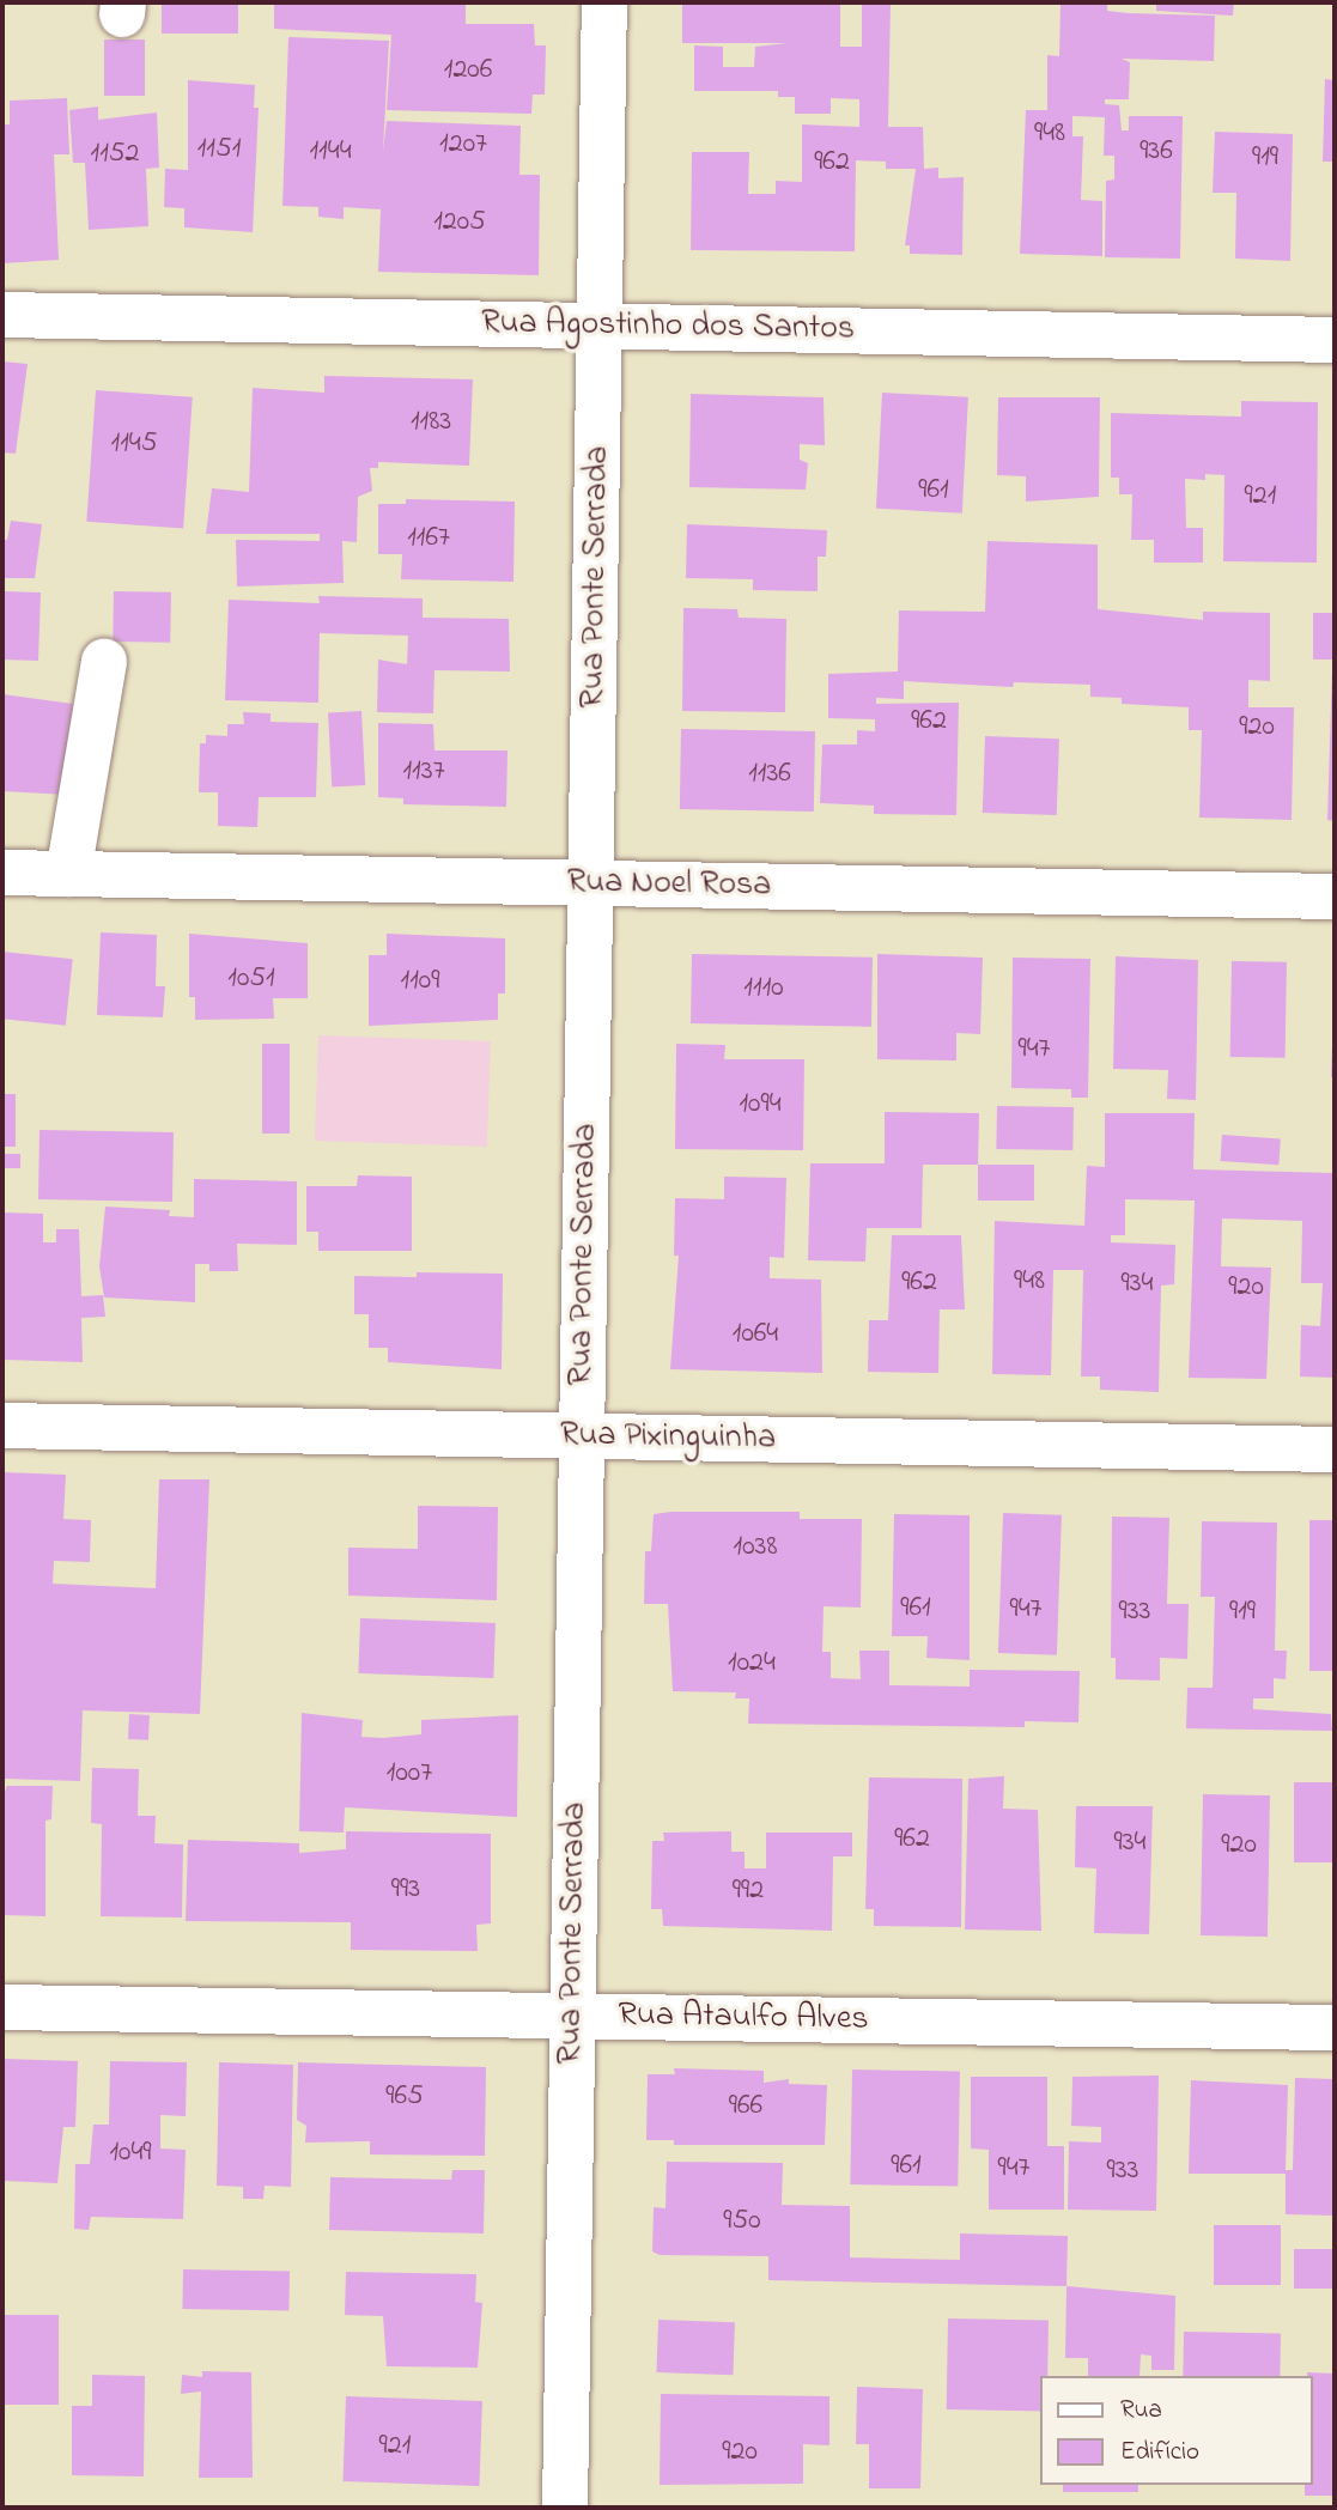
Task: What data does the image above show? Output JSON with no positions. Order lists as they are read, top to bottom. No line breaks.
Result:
{"streets":{"street":["Rua Agostinho dos Santos","Rua Ponte Serrada","Rua Noel Rosa","Rua Pixinguinha","Rua Ataulfo Alves"]},"crossings":[["Rua Agostinho dos Santos","Rua Ponte Serrada"],["Rua Ponte Serrada","Rua Noel Rosa"],["Rua Ponte Serrada","Rua Pixinguinha"],["Rua Ponte Serrada","Rua Ataulfo Alves"]],"house_numbers":["1206","948","1207","1151","1144","936","1152","919","962","1205","1183","1145","961","921","1167","962","920","1137","1136","1051","1109","1110","947","1094","948","962","934","920","1064","1038","961","947","933","919","1024","1007","962","934","920","993","992","965","966","1049","961","947","933","950","921","920"],"legend":["Rua","Edifício"]}
